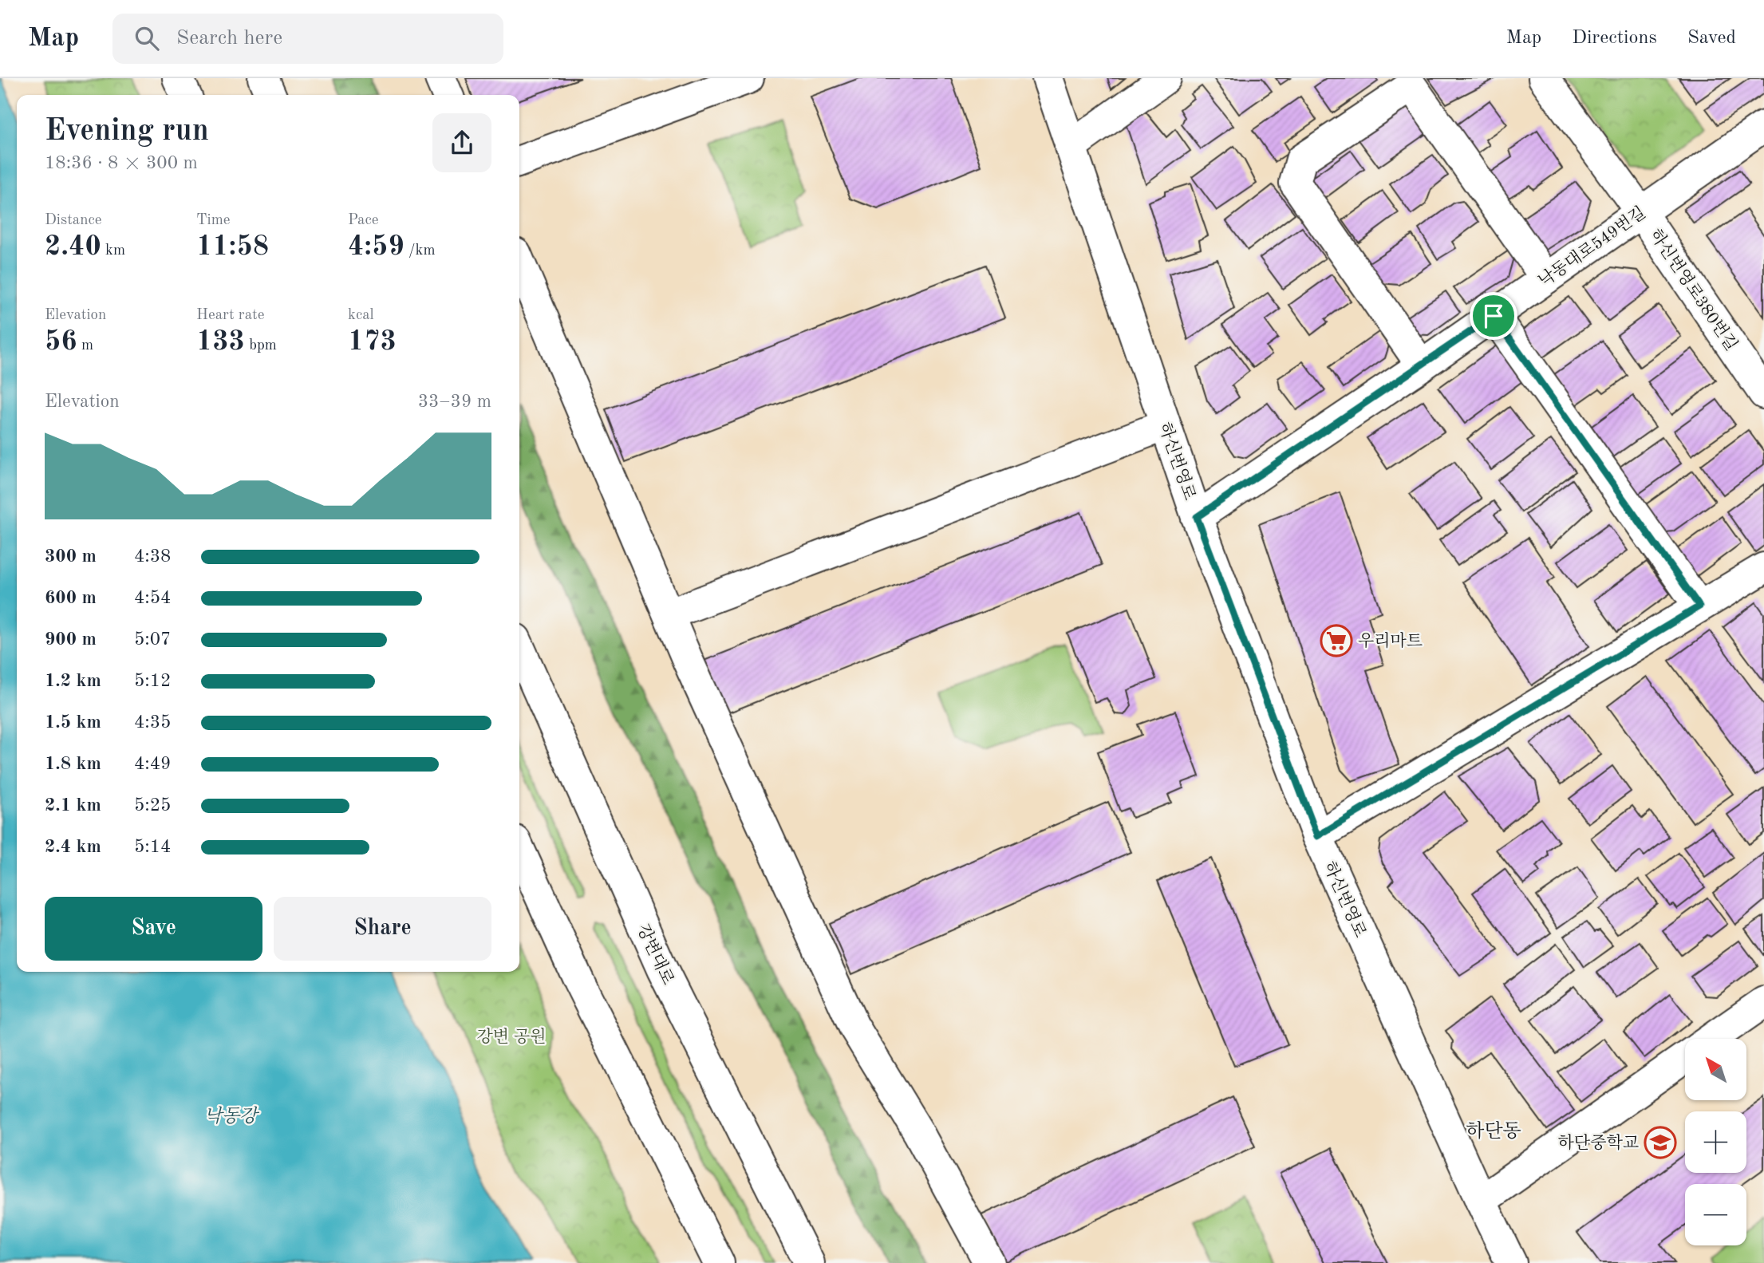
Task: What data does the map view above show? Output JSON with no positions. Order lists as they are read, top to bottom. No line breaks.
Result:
{"streets":{"street":["낙동대로549번길","하신번영로380번길","하신번영로","강변대로"]},"crossings":[["낙동대로549번길","하신번영로380번길"],["낙동대로549번길","하신번영로"]],"districts":["하단동"],"water":["낙동강"],"parks":["강변 공원"],"places":{"supermarket":["우리마트"],"school or university":["하단중학교"]},"north":"top left","page":{"header":"Map","search":"Search here","nav":["Map","Directions","Saved"],"heading":["Evening run","18:36 · 8 × 300 m"],"stats":[["Distance","2.40 km"],["Time","11:58"],["Pace","4:59 /km"],["Elevation","56 m"],["Heart rate","133 bpm"],["kcal","173"]],"chart":["Elevation","33–39 m"],"list":[{"name":"300 m","note":"4:38"},{"name":"600 m","note":"4:54"},{"name":"900 m","note":"5:07"},{"name":"1.2 km","note":"5:12"},{"name":"1.5 km","note":"4:35"},{"name":"1.8 km","note":"4:49"},{"name":"2.1 km","note":"5:25"},{"name":"2.4 km","note":"5:14"}],"buttons":["Save","Share"],"map_buttons":["+","−"]}}
